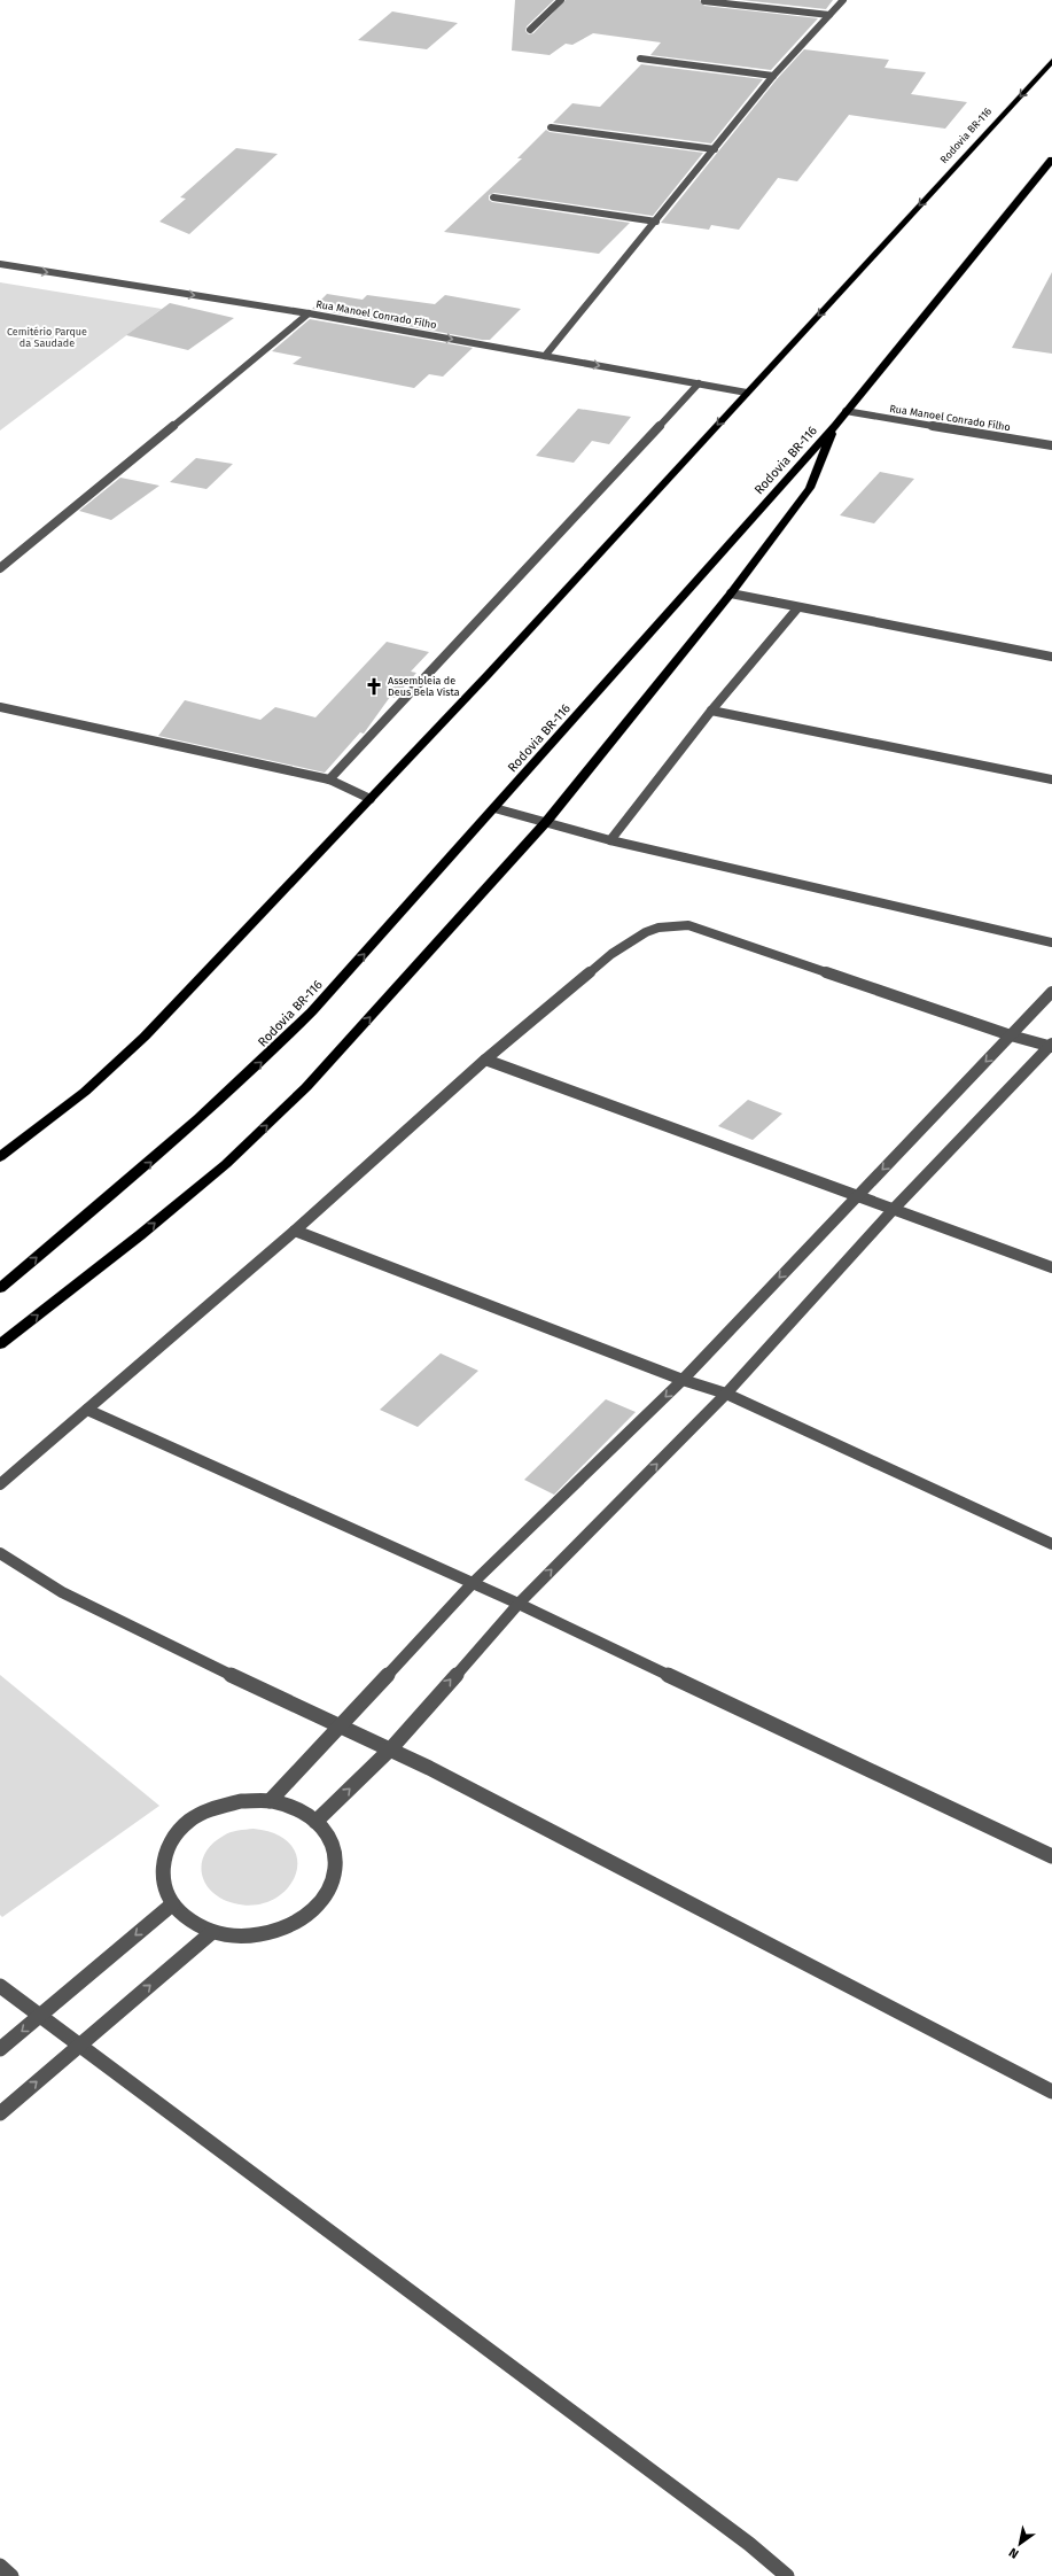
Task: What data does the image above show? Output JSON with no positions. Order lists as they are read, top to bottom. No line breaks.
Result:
{"streets":{"highway":["Rodovia BR-116"],"street":["Rua Manoel Conrado Filho"]},"crossings":[["Rodovia BR-116","Rua Manoel Conrado Filho"]],"one_way":["Rua Manoel Conrado Filho"],"parks":["Cemitério Parque da Saudade"],"places":{"church":["Assembleia de Deus Bela Vista"]},"north":"bottom left"}
